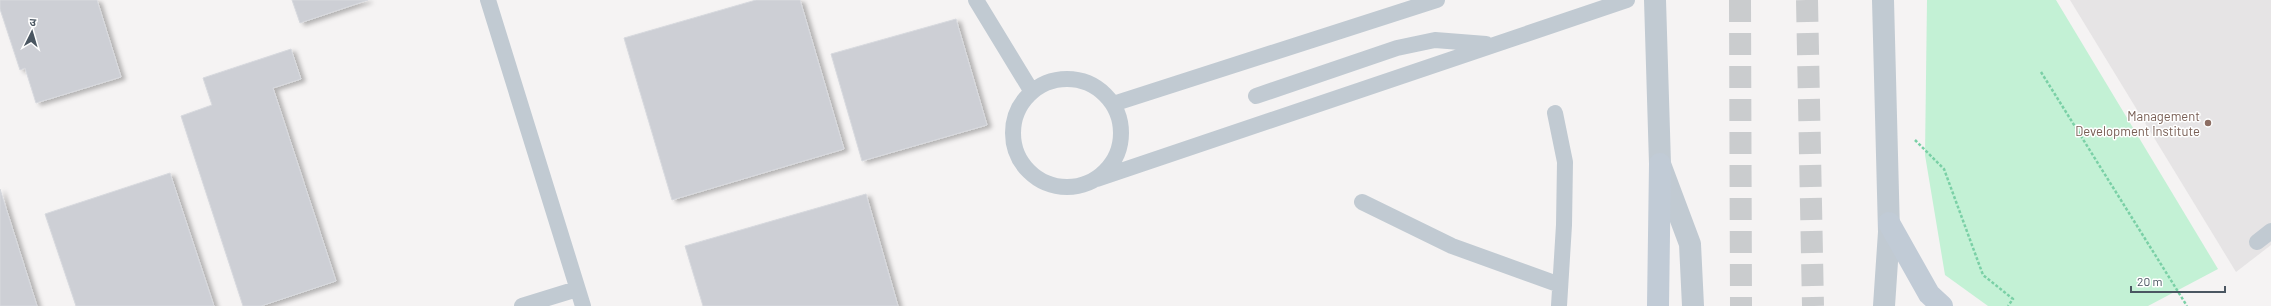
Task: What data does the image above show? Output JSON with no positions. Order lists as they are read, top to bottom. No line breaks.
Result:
{"places":["Management Development Institute"],"scale_bar":"20 m","north":"top"}
